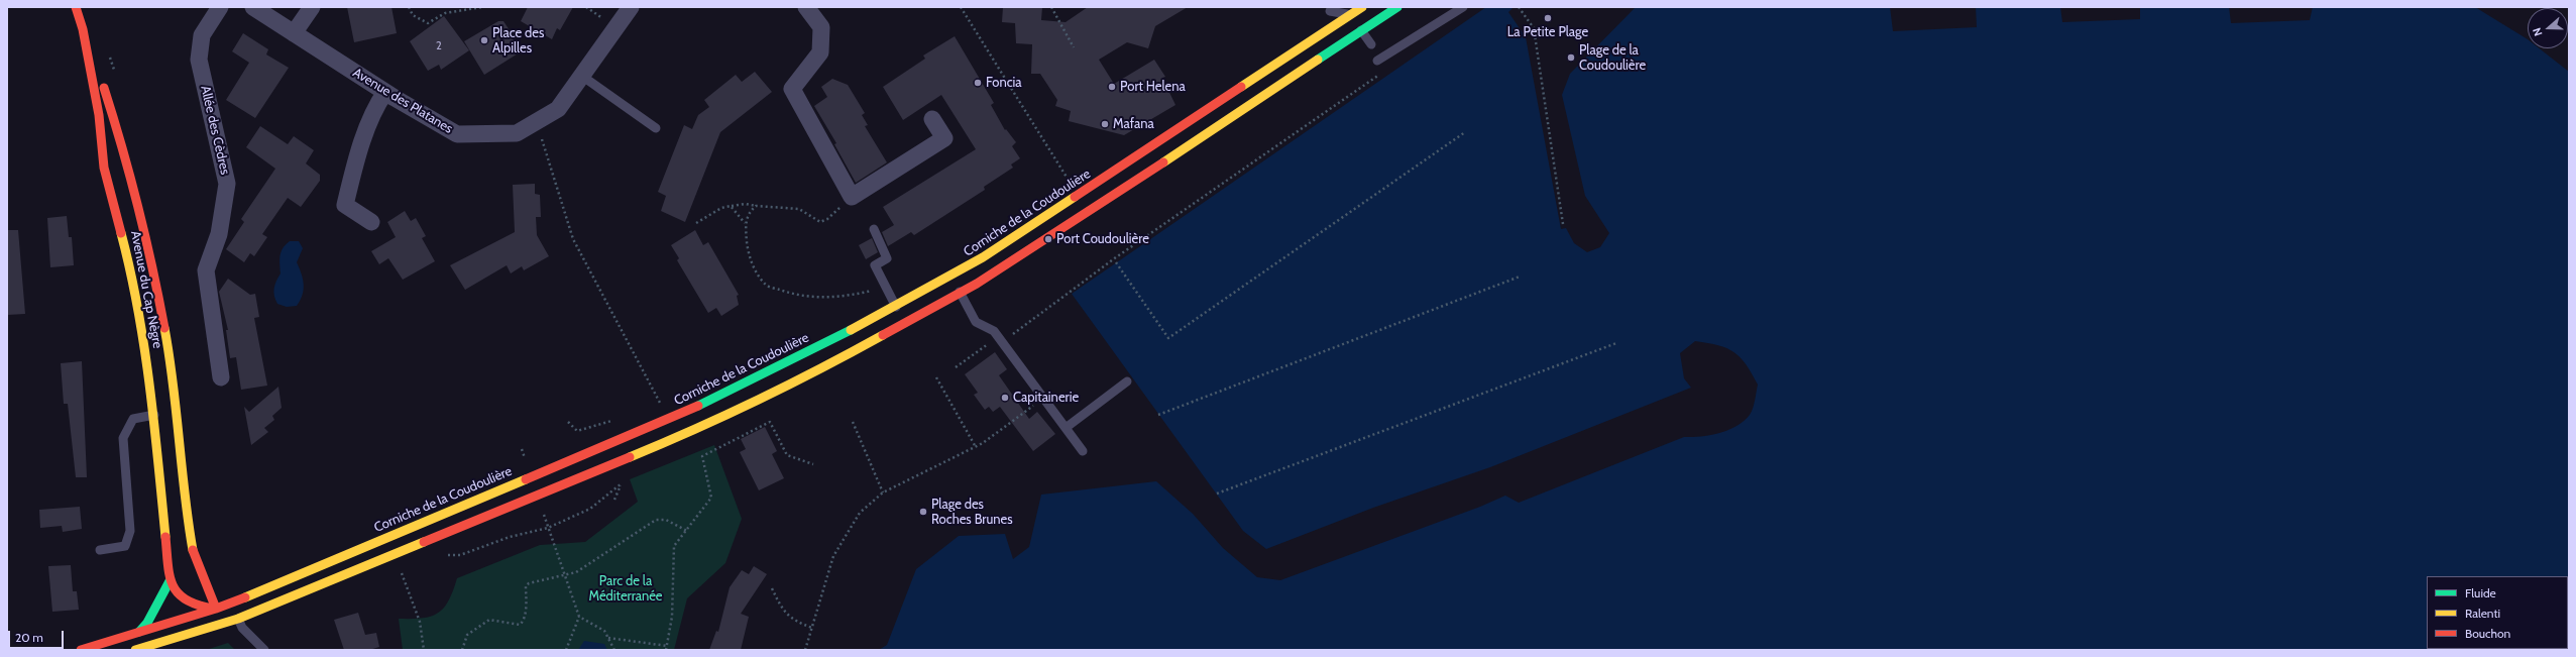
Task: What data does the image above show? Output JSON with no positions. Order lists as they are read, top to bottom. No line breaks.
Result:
{"streets":{"main road":["Corniche de la Coudoulière","Avenue du Cap Nègre"],"street":["Avenue des Platanes","Allée des Cèdres"]},"crossings":[["Corniche de la Coudoulière","Avenue du Cap Nègre"]],"parks":["Parc de la Méditerranée"],"places":["La Petite Plage","Place des Alpilles","Plage de la Coudoulière","Foncia","Port Helena","Mafana","Port Coudoulière","Capitainerie","Plage des Roches Brunes"],"house_numbers":["2"],"legend":["Fluide","Ralenti","Bouchon"],"scale_bar":"20 m","north":"left"}
